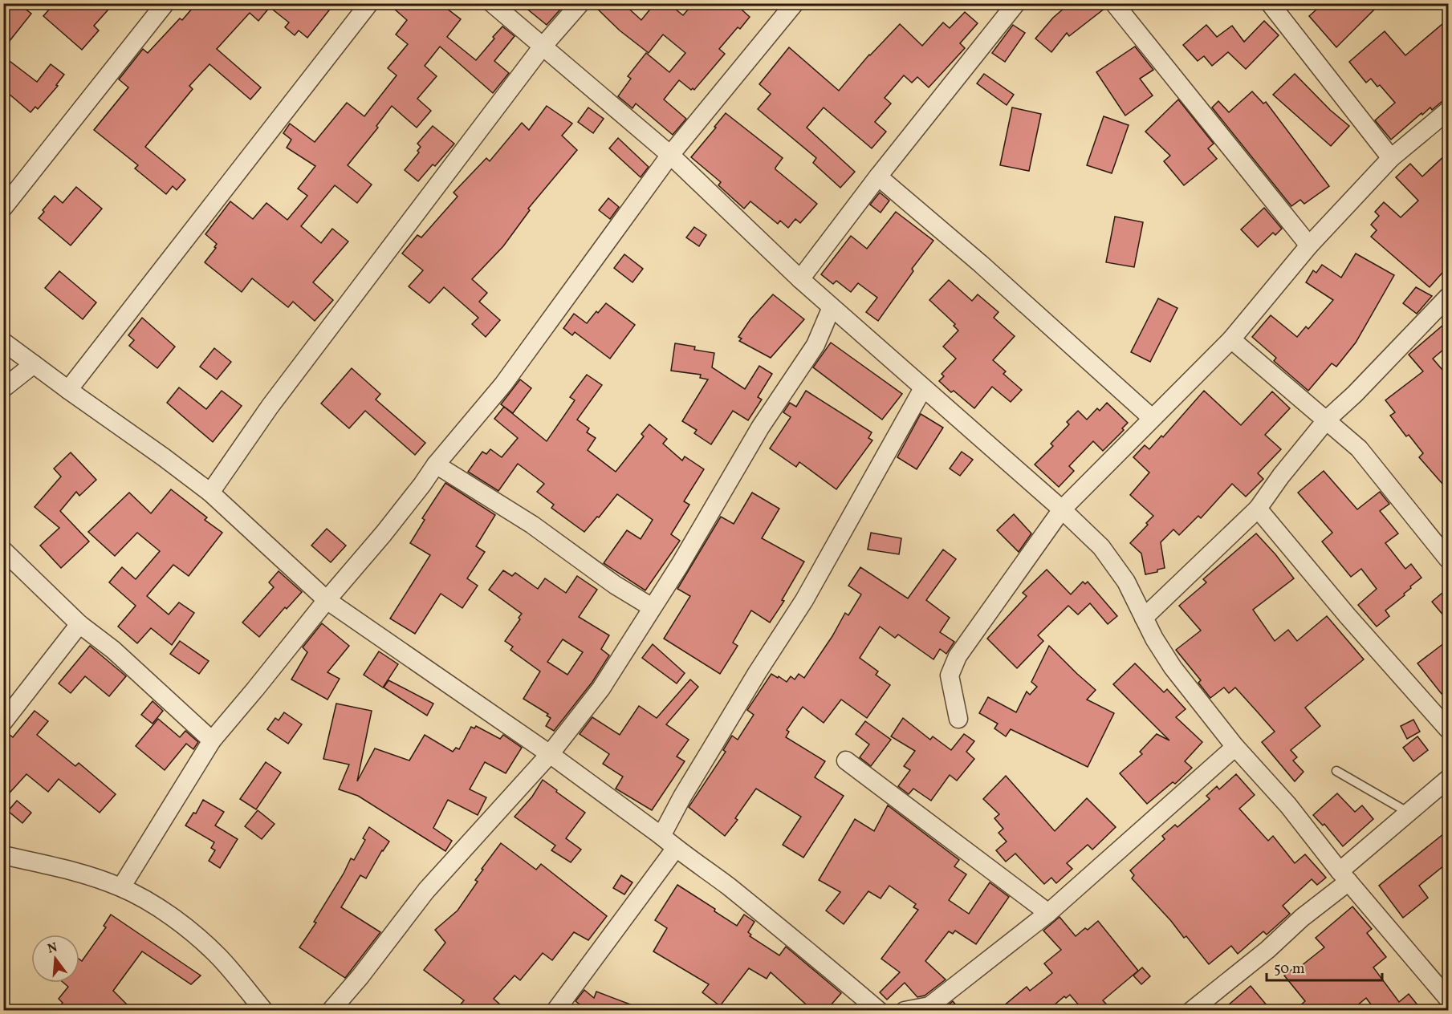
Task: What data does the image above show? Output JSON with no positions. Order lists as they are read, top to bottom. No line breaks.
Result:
{"scale_bar":"50 m","north":"top"}
